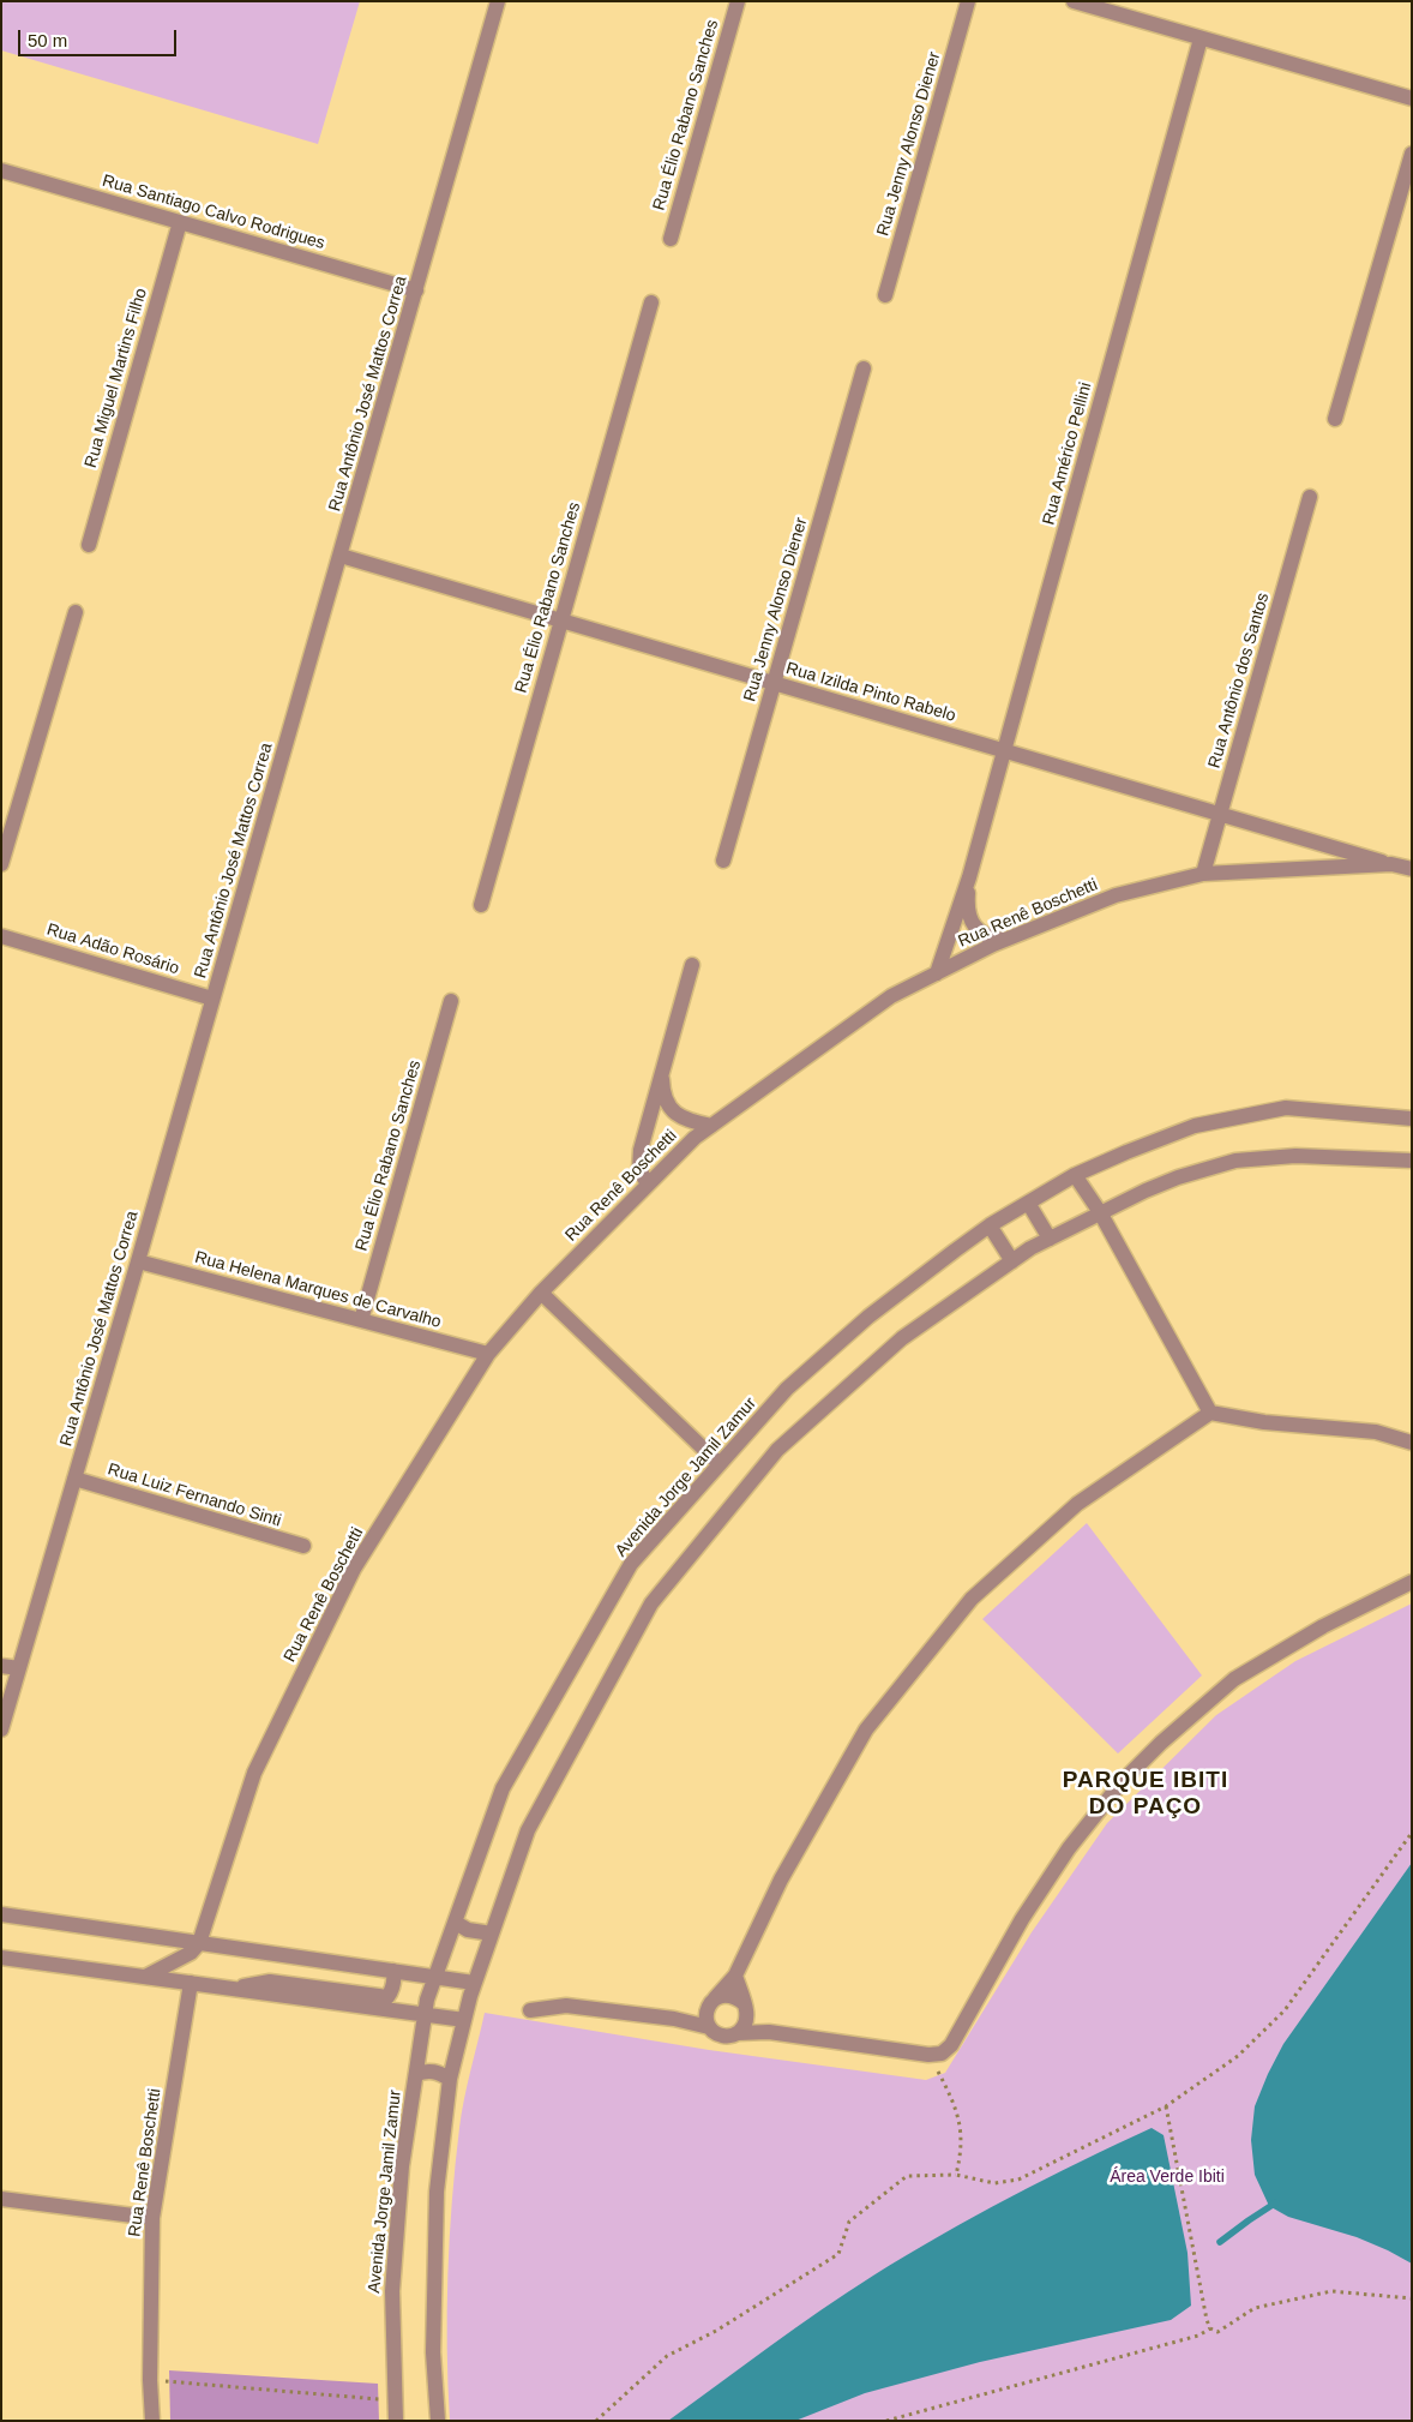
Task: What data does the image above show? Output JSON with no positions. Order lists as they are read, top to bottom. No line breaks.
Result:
{"streets":{"street":["Rua Élio Rabano Sanches","Rua Jenny Alonso Diener","Rua Santiago Calvo Rodrigues","Rua Miguel Martins Filho","Rua Antônio José Mattos Correa","Rua Américo Pellini","Rua Antônio dos Santos","Rua Izilda Pinto Rabelo","Rua Renê Boschetti","Rua Adão Rosário","Rua Helena Marques de Carvalho","Avenida Jorge Jamil Zamur","Rua Luiz Fernando Sinti"]},"crossings":[["Rua Élio Rabano Sanches","Rua Izilda Pinto Rabelo"],["Rua Élio Rabano Sanches","Rua Helena Marques de Carvalho"],["Rua Jenny Alonso Diener","Rua Izilda Pinto Rabelo"],["Rua Santiago Calvo Rodrigues","Rua Miguel Martins Filho"],["Rua Santiago Calvo Rodrigues","Rua Antônio José Mattos Correa"],["Rua Antônio José Mattos Correa","Rua Izilda Pinto Rabelo"],["Rua Antônio José Mattos Correa","Rua Adão Rosário"],["Rua Antônio José Mattos Correa","Rua Helena Marques de Carvalho"],["Rua Antônio José Mattos Correa","Rua Luiz Fernando Sinti"],["Rua Américo Pellini","Rua Izilda Pinto Rabelo"],["Rua Américo Pellini","Rua Renê Boschetti"],["Rua Antônio dos Santos","Rua Izilda Pinto Rabelo"],["Rua Antônio dos Santos","Rua Renê Boschetti"],["Rua Izilda Pinto Rabelo","Rua Renê Boschetti"],["Rua Renê Boschetti","Rua Helena Marques de Carvalho"]],"districts":["PARQUE IBITI DO PAÇO"],"parks":["Área Verde Ibiti"],"scale_bar":"50 m"}
